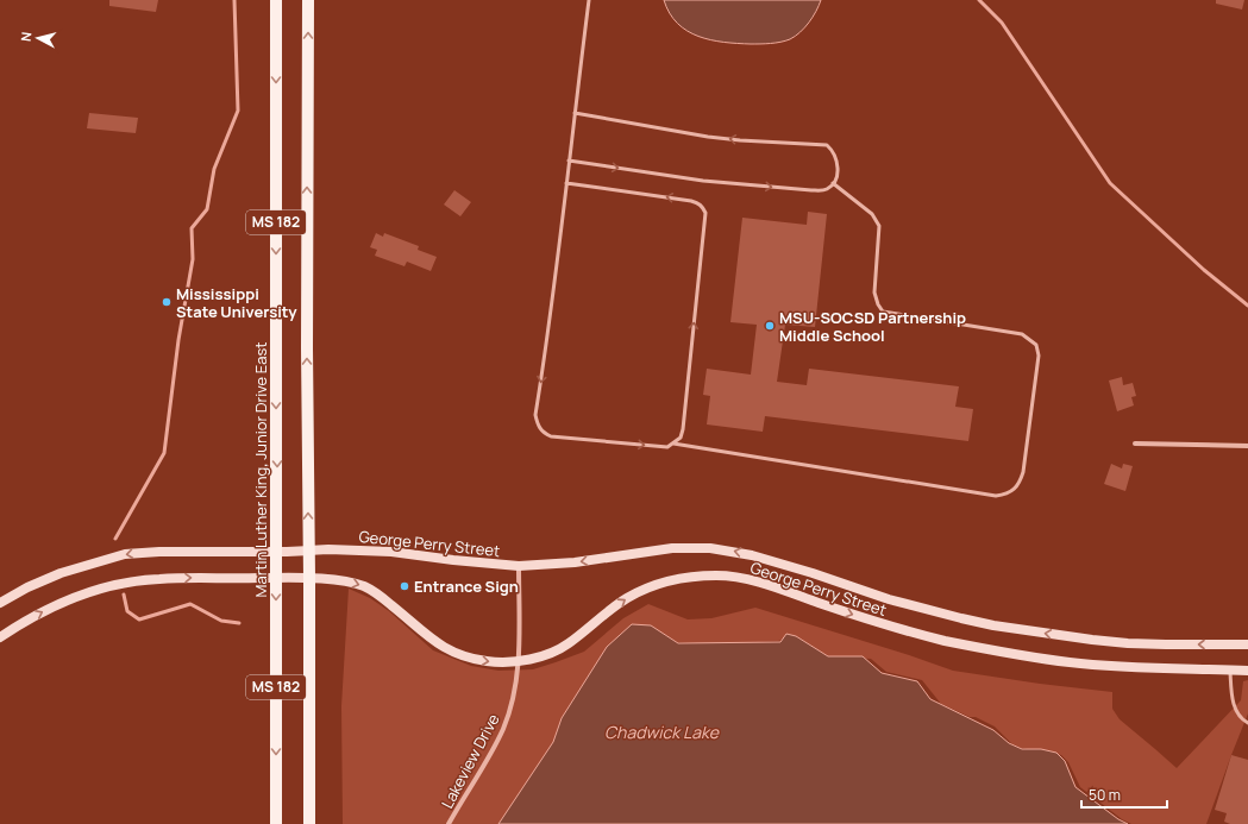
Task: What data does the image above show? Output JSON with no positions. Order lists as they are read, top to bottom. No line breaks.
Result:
{"streets":{"main road":["MS 182","Martin Luther King, Junior Drive East"],"street":["George Perry Street","Lakeview Drive"]},"crossings":[["MS 182","George Perry Street"],["Martin Luther King, Junior Drive East","George Perry Street"],["George Perry Street","Lakeview Drive"]],"water":["Chadwick Lake"],"places":["Mississippi State University","MSU-SOCSD Partnership Middle School","Entrance Sign"],"scale_bar":"50 m","north":"left"}
